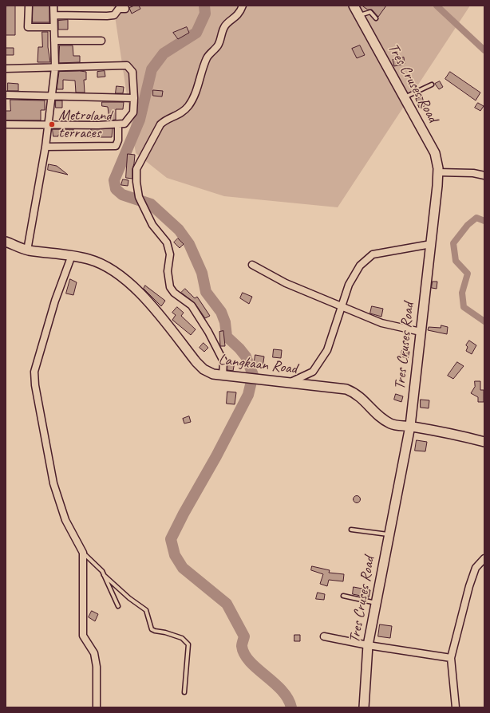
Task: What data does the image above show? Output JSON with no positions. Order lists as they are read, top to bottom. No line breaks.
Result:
{"streets":{"main road":["Tres Cruses Road","Langkaan Road"]},"crossings":[["Tres Cruses Road","Langkaan Road"]],"places":["Metroland terraces"]}
